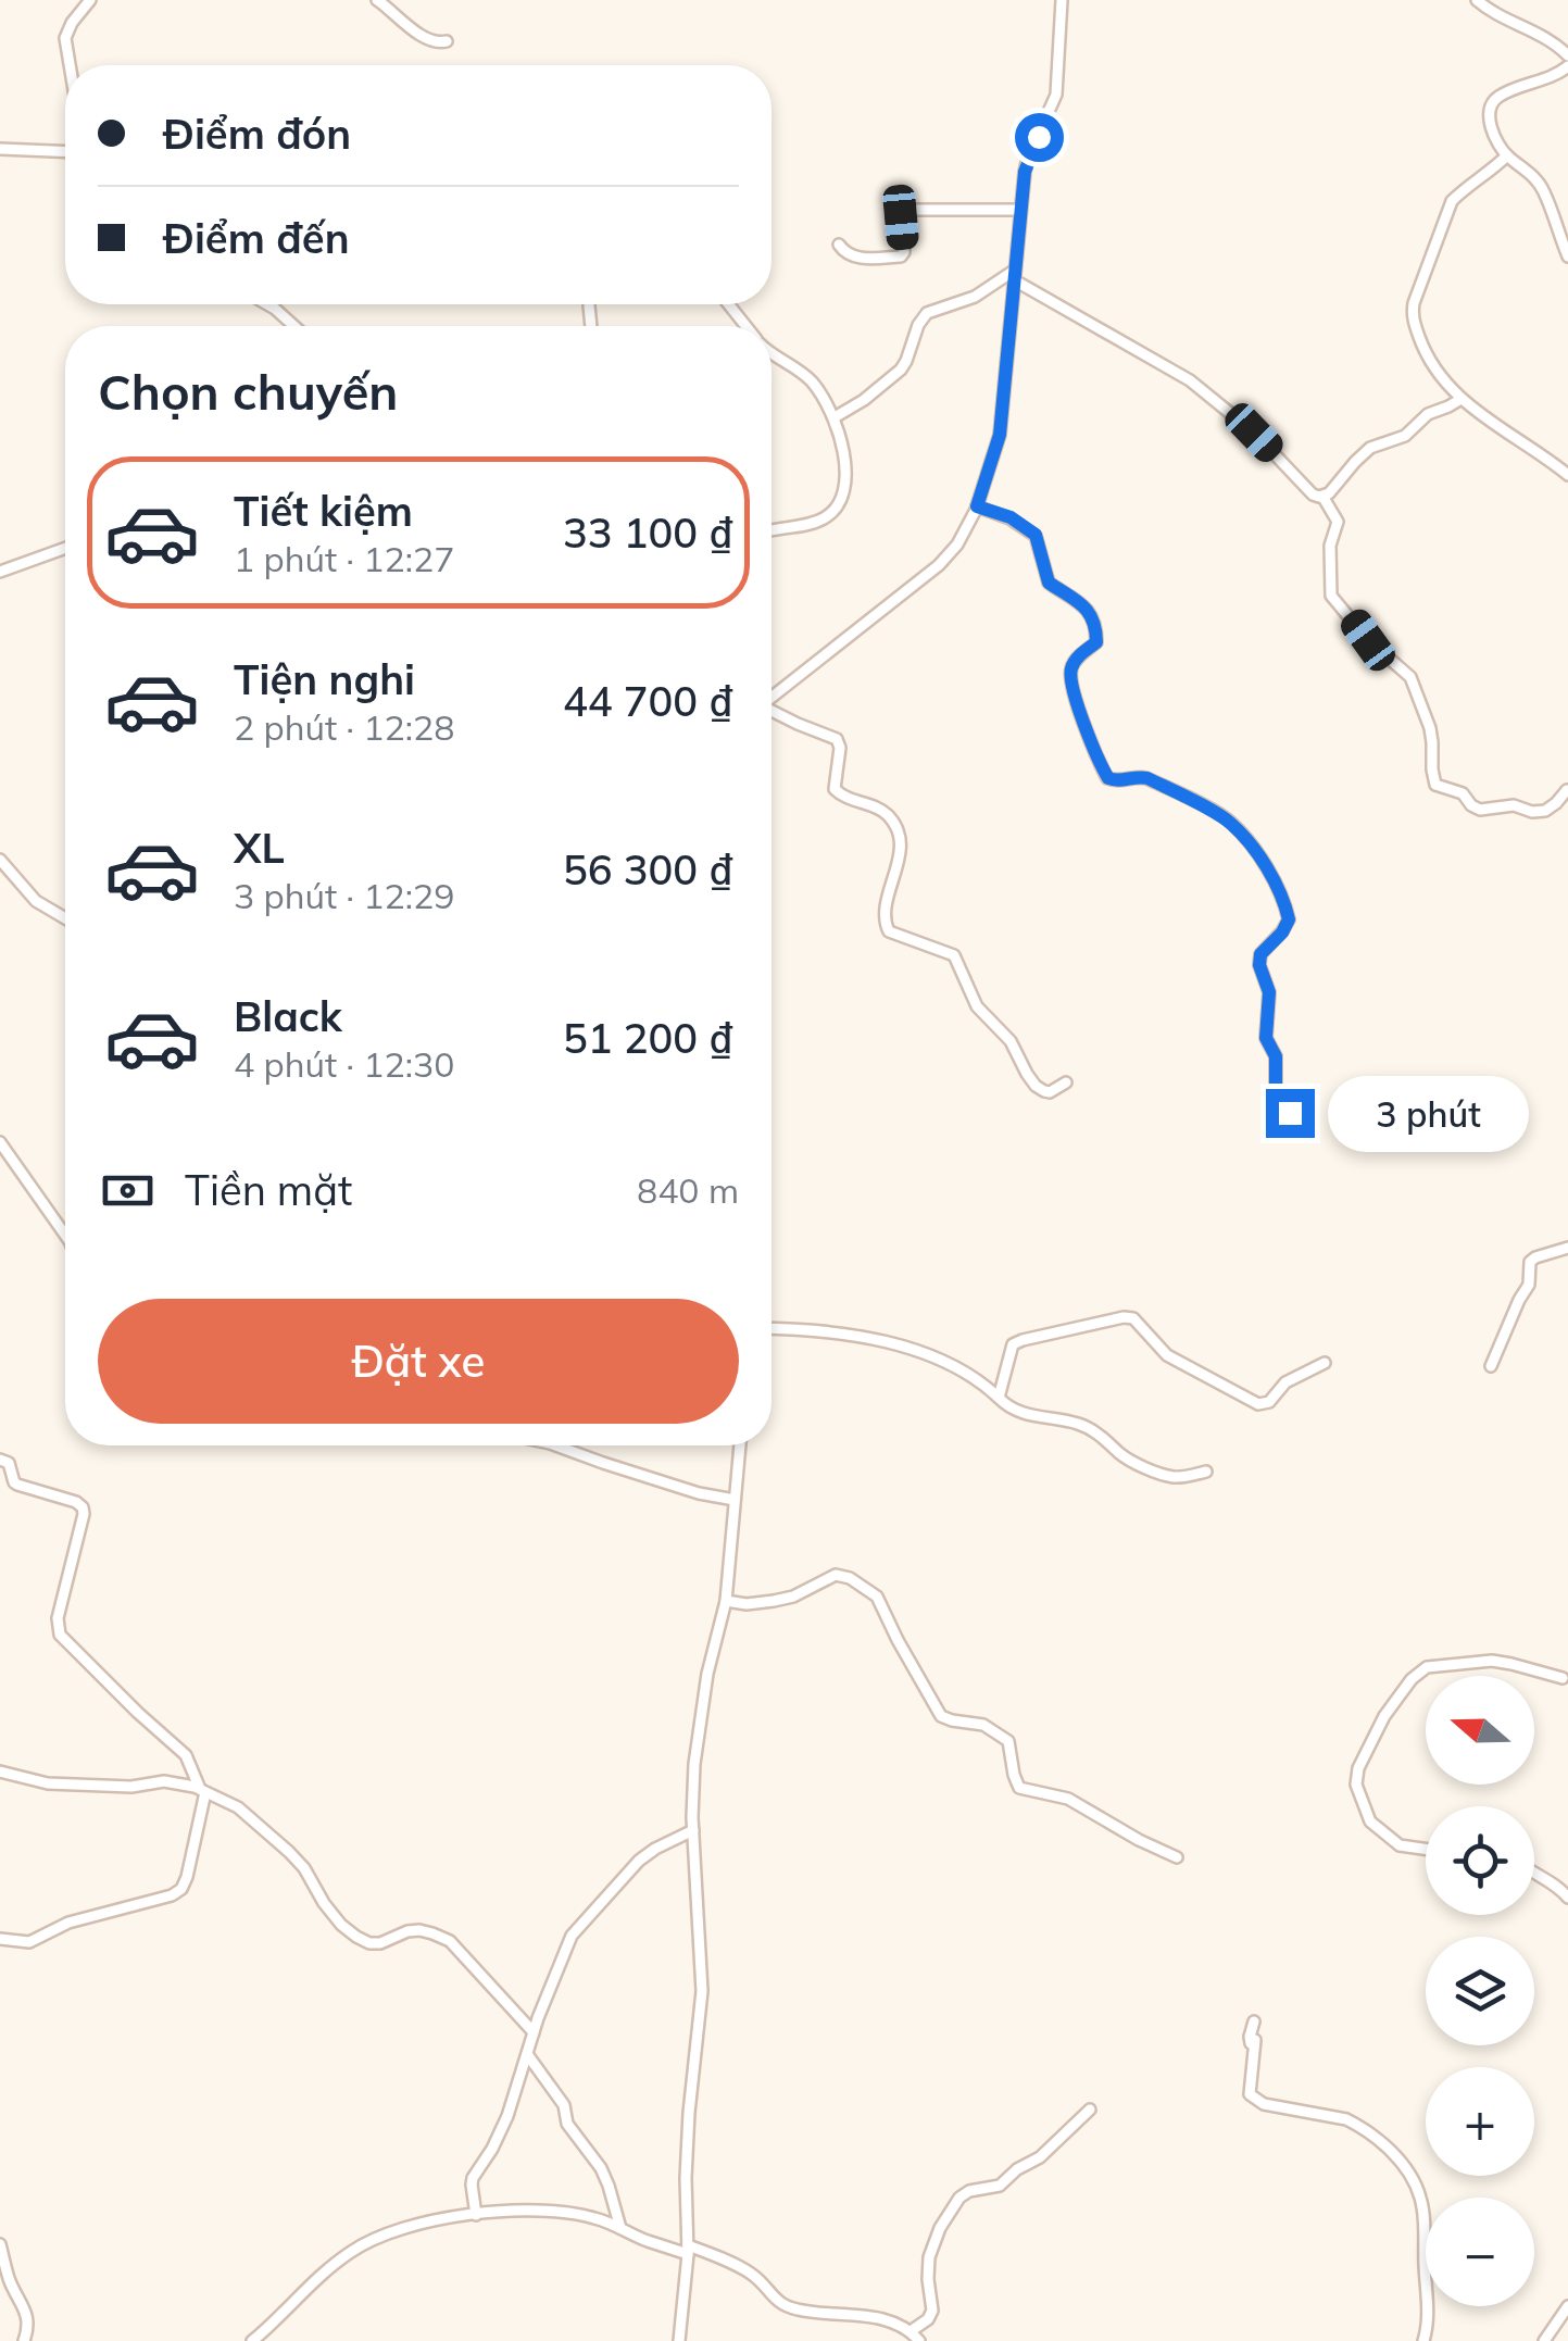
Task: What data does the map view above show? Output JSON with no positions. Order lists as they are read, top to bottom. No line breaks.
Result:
{"north":"left","page":{"banner":["Điểm đón","Điểm đến"],"heading":"Chọn chuyến","list":[{"name":"Tiết kiệm","note":"1 phút · 12:27","value":"33 100 ₫"},{"name":"Tiện nghi","note":"2 phút · 12:28","value":"44 700 ₫"},{"name":"XL","note":"3 phút · 12:29","value":"56 300 ₫"},{"name":"Black","note":"4 phút · 12:30","value":"51 200 ₫"}],"bubble":"3 phút","pay":["Tiền mặt","840 m"],"buttons":"Đặt xe","map_buttons":["+","−"]}}
